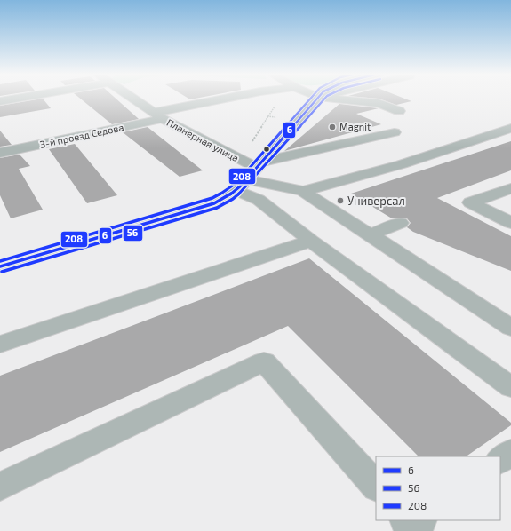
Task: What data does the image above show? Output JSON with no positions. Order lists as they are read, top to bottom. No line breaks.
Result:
{"streets":{"street":["3-й проезд Седова","Планерная улица"]},"crossings":[["3-й проезд Седова","Планерная улица"]],"places":["Magnit","Универсал"],"lines":["transit line 6","transit line 56","transit line 208"],"legend":["6","56","208"]}
